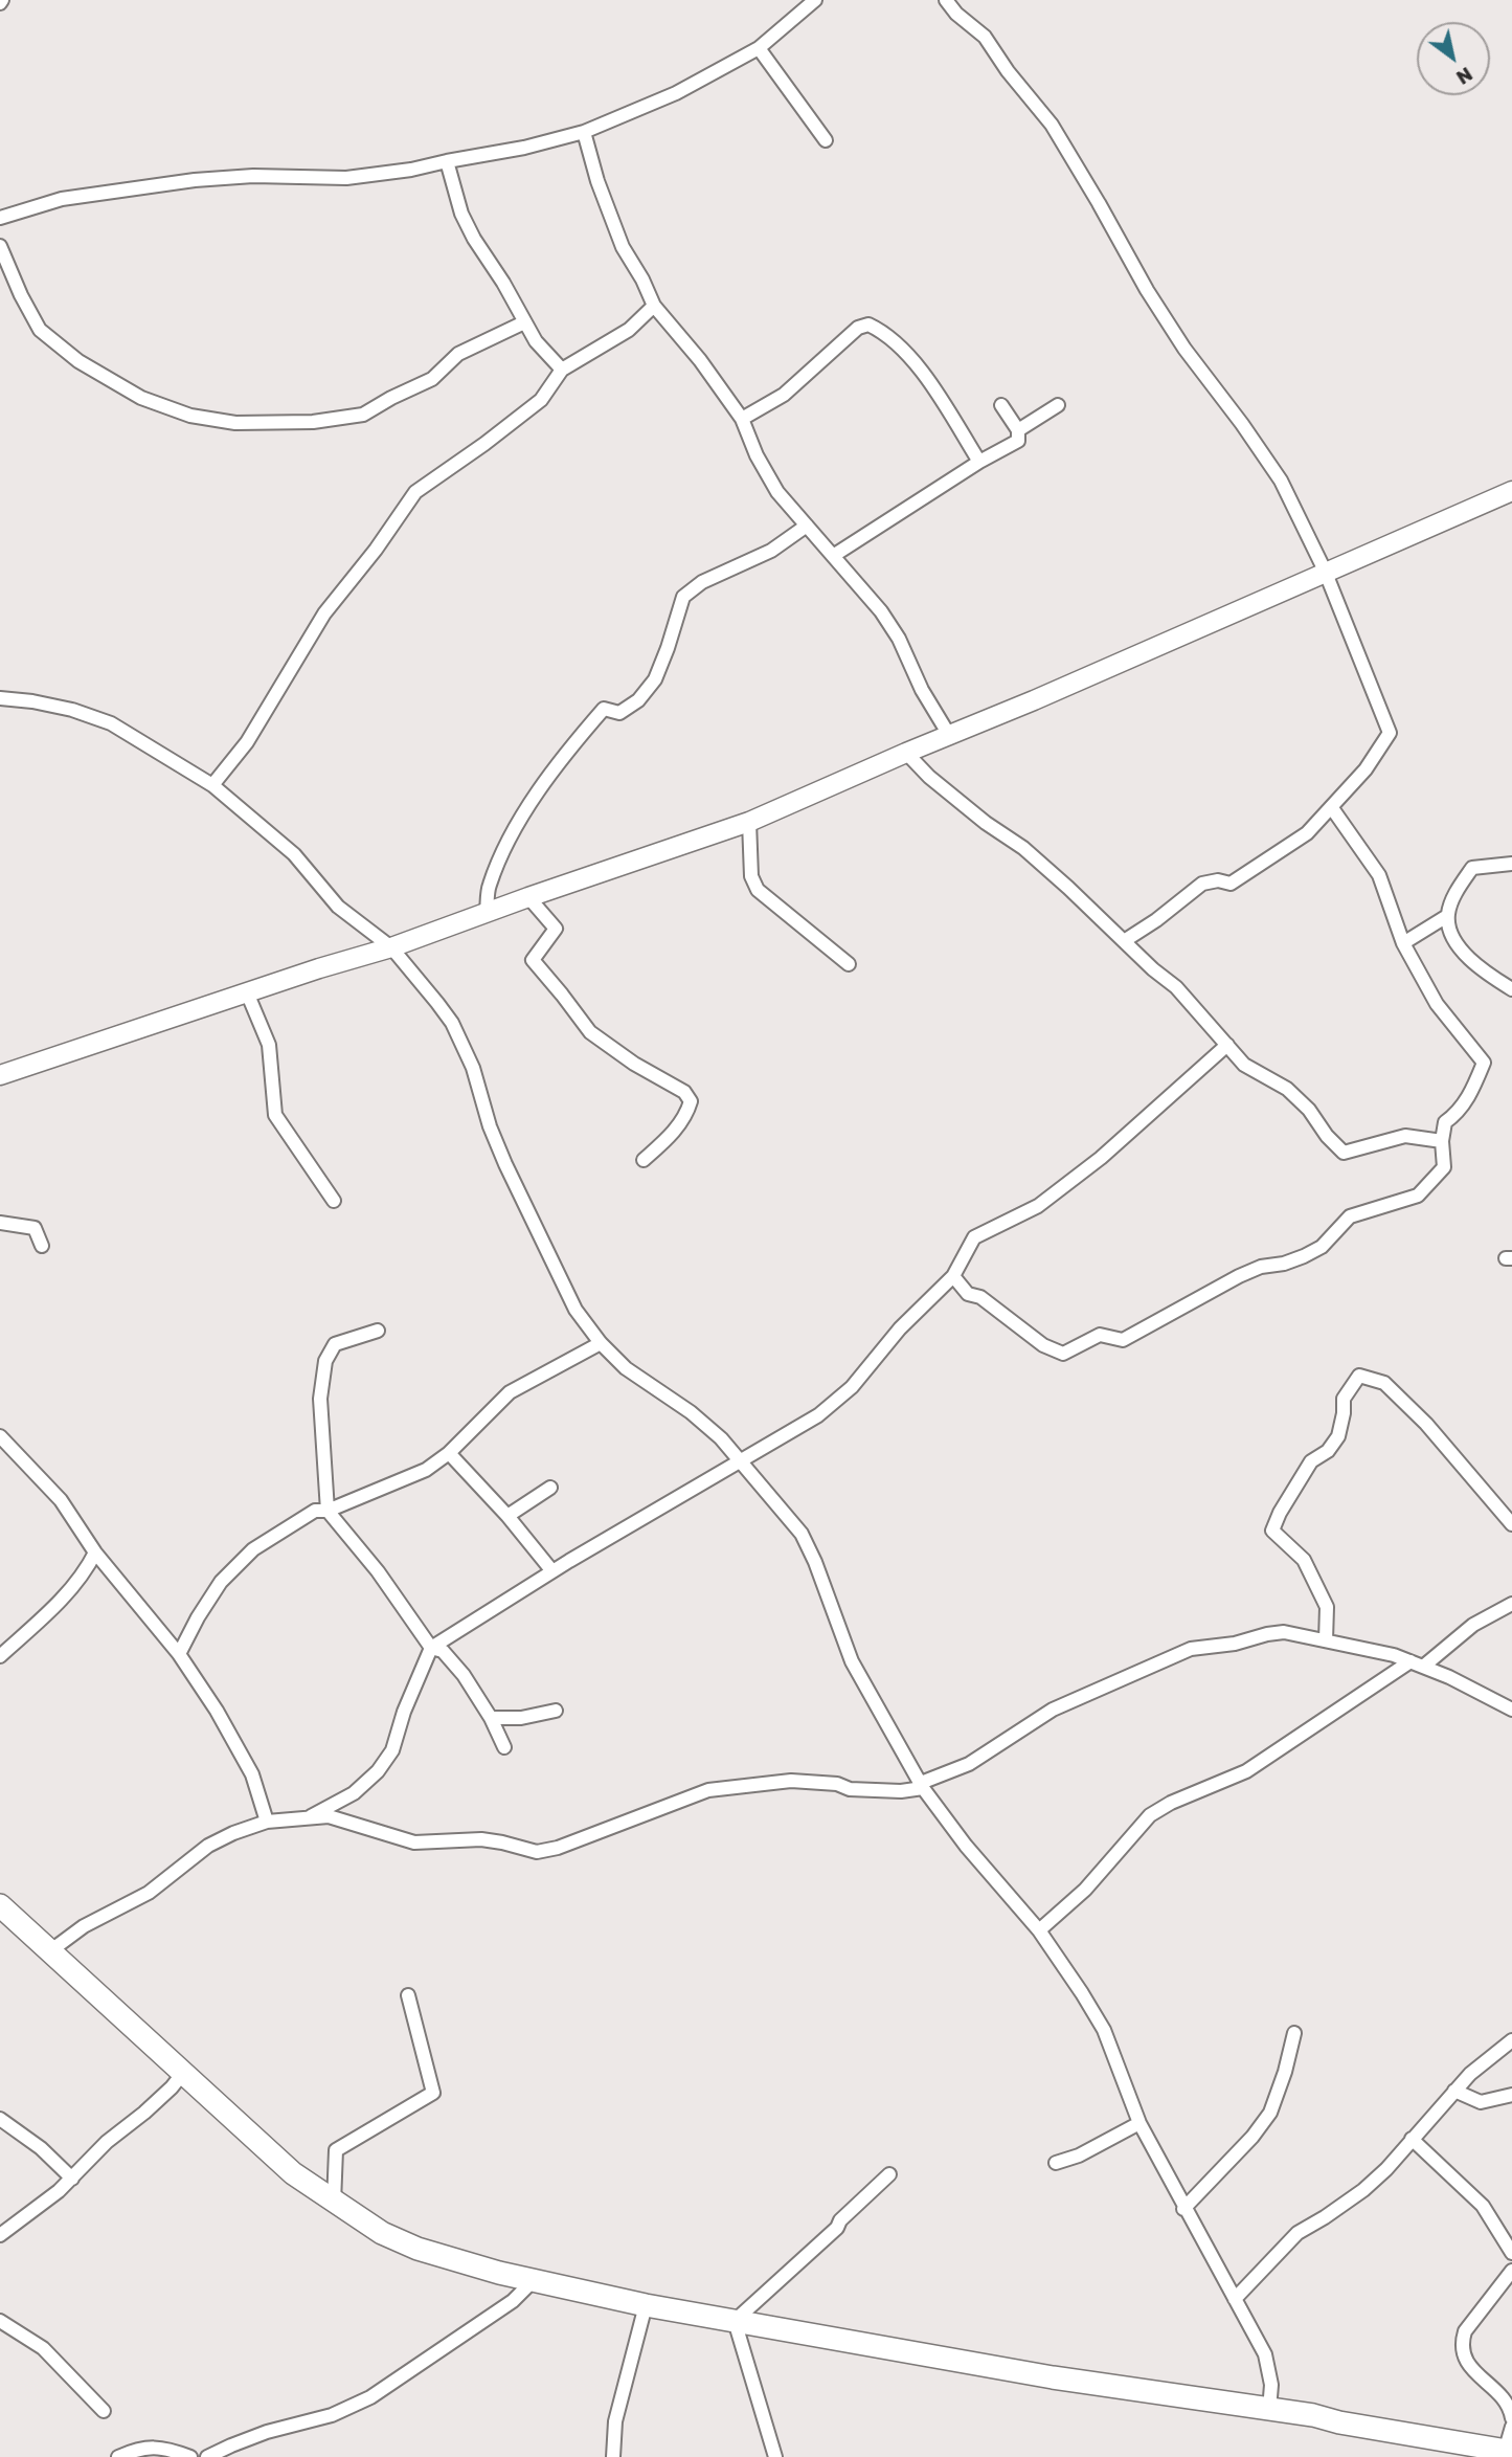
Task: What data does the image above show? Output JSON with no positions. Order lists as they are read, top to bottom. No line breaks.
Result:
{"north":"bottom right"}
